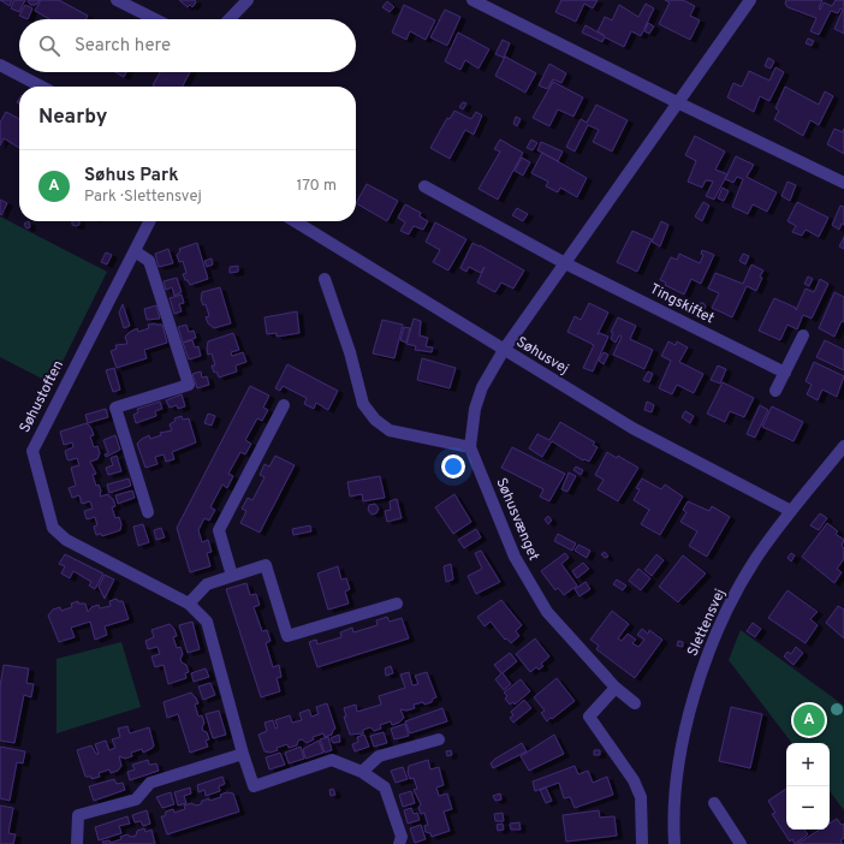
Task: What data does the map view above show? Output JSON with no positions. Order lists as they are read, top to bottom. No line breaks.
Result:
{"streets":{"street":["Tingskiftet","Søhusvej","Søhustoften","Søhusvænget","Slettensvej"]},"crossings":[["Søhusvej","Søhusvænget"],["Søhusvej","Slettensvej"]],"page":{"search":"Search here","heading":"Nearby","list":[{"mark":"A","name":"Søhus Park","note":"Park · Slettensvej","value":"170 m"}],"pins":"A","map_buttons":["+","−"]}}
